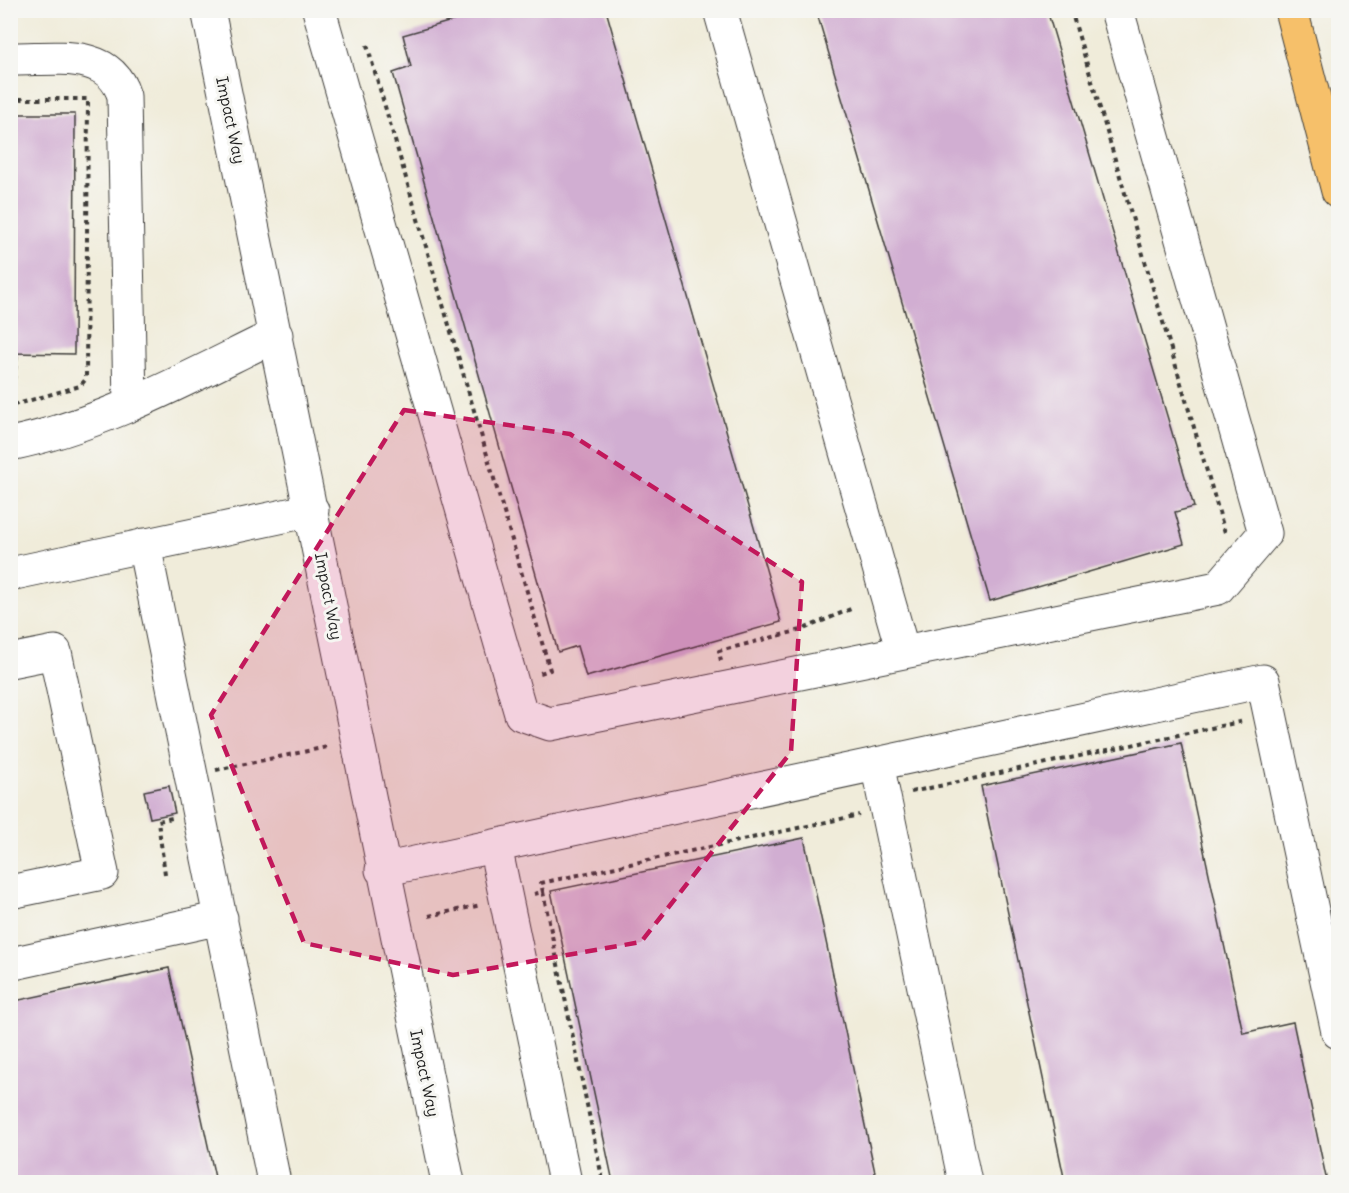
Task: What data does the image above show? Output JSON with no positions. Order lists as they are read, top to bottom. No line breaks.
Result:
{"streets":{"street":["Impact Way"]}}
